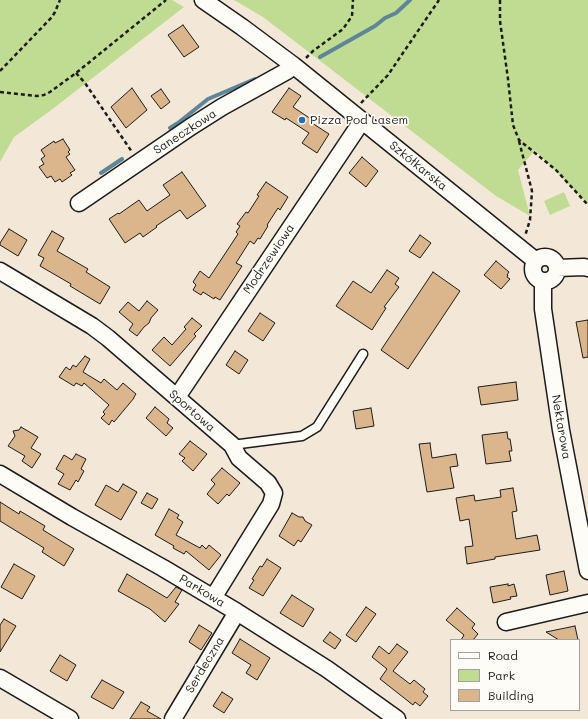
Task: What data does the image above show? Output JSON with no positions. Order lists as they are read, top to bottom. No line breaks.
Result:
{"streets":{"street":["Saneczkowa","Szkółkarska","Modrzewiowa","Sportowa","Nektarowa","Parkowa","Serdeczna"]},"crossings":[["Saneczkowa","Szkółkarska"],["Szkółkarska","Modrzewiowa"],["Szkółkarska","Nektarowa"],["Modrzewiowa","Sportowa"],["Sportowa","Parkowa"],["Parkowa","Serdeczna"]],"places":["Pizza Pod Lasem"],"legend":["Road","Park","Building"]}
